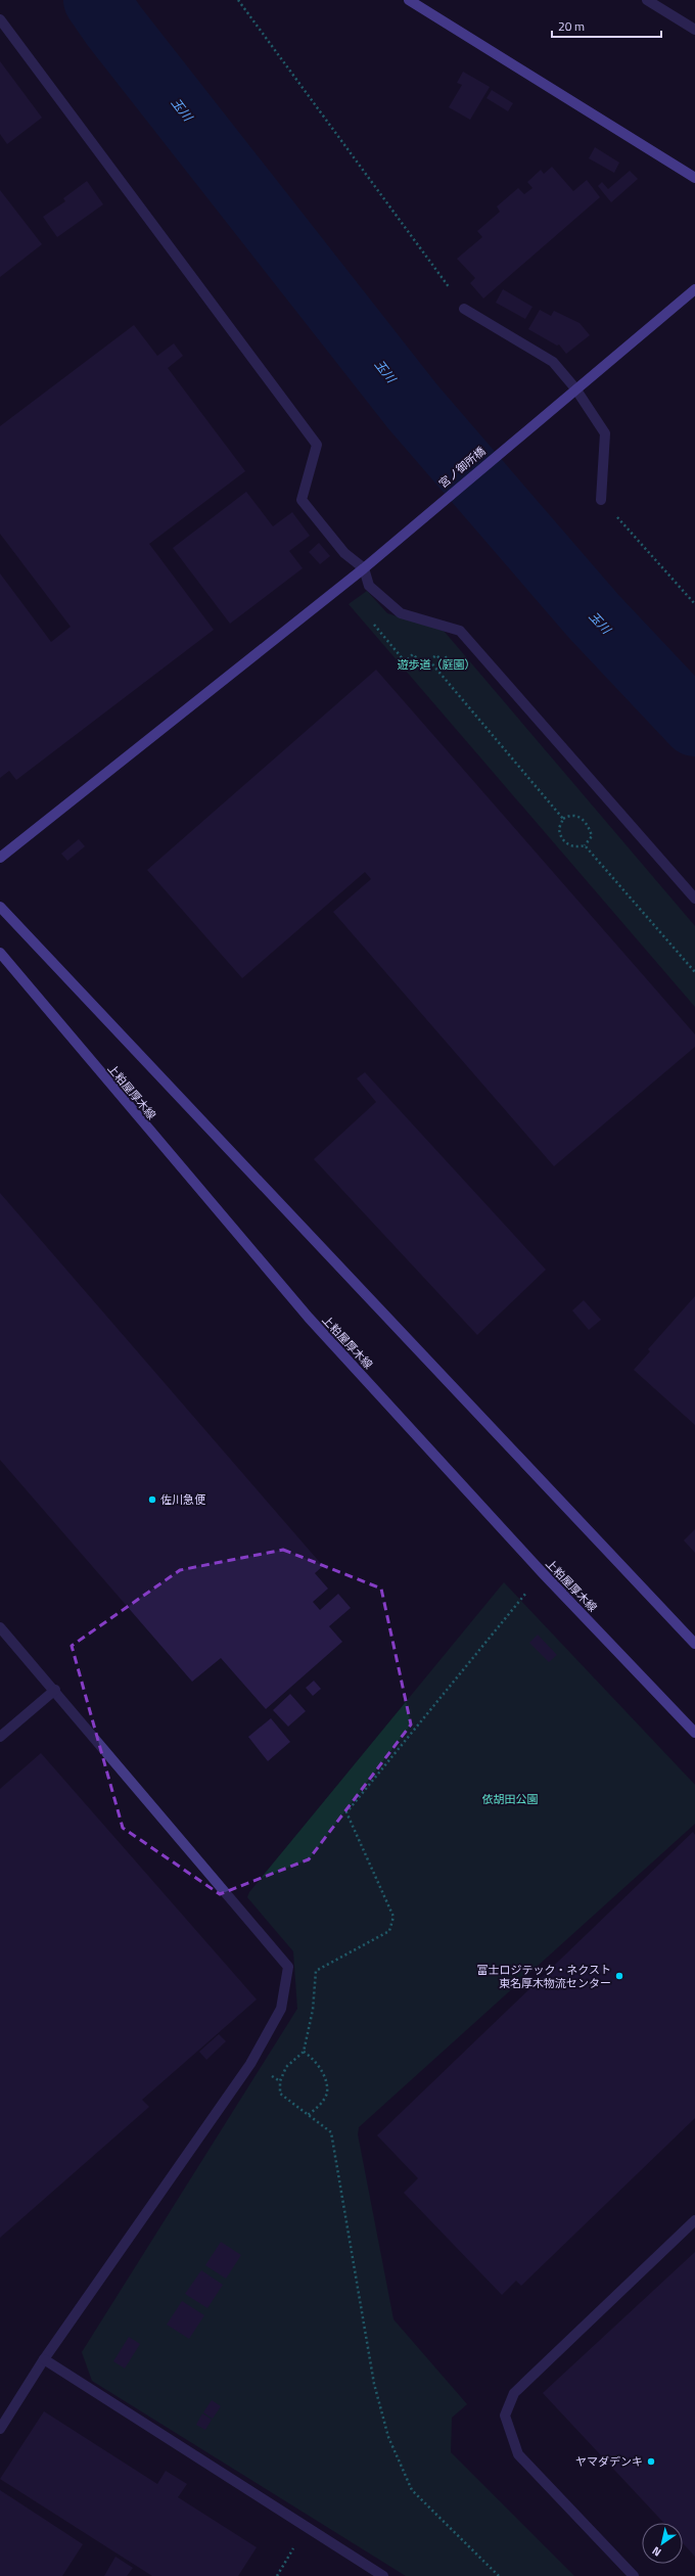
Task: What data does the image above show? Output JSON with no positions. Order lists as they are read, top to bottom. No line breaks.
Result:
{"streets":{"main road":["宮ノ御所橋","上粕屋厚木線"]},"water":["玉川"],"parks":["遊歩道（庭園）","依胡田公園"],"places":["佐川急便","富士ロジテック・ネクスト 東名厚木物流センター","ヤマダデンキ"],"scale_bar":"20 m","north":"bottom left"}
